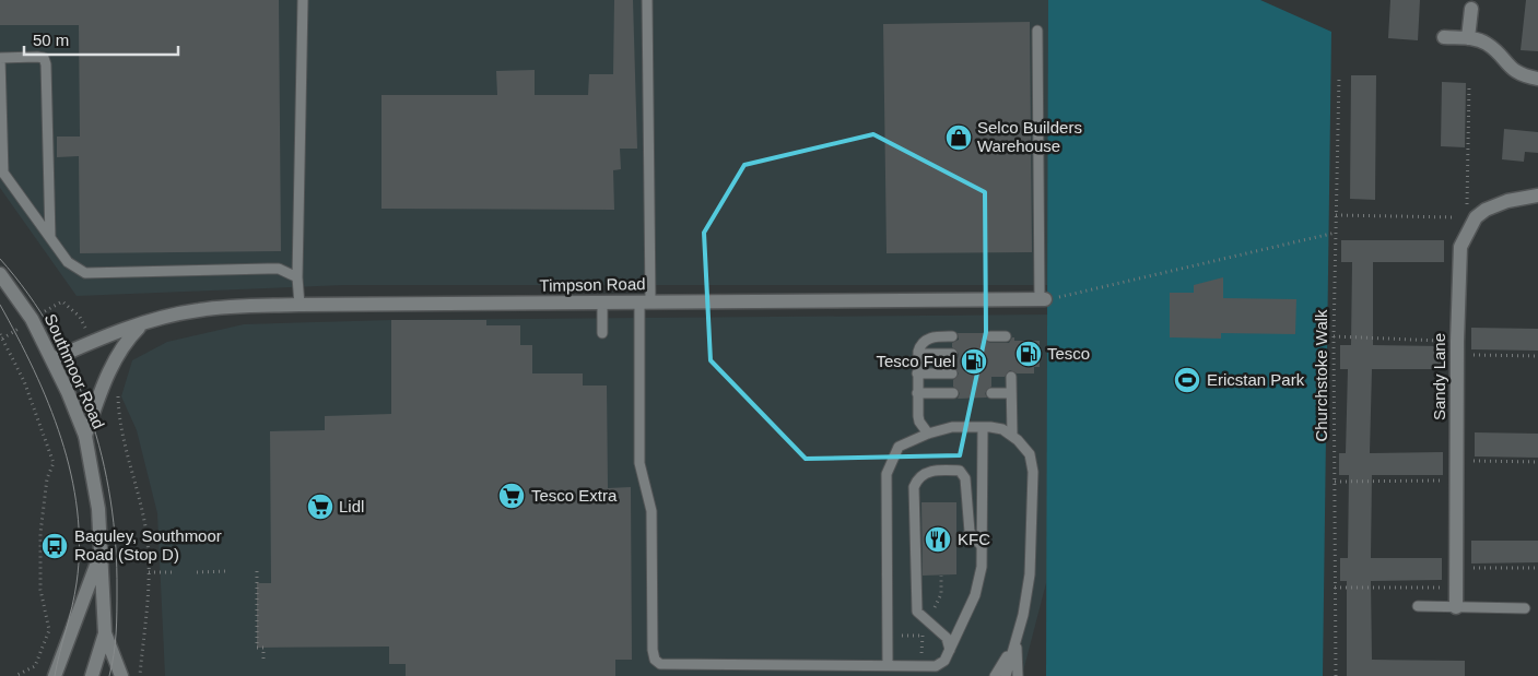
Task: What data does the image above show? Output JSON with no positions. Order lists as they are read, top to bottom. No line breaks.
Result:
{"streets":{"street":["Timpson Road","Southmoor Road","Sandy Lane"],"path":["Churchstoke Walk"]},"crossings":[["Timpson Road","Southmoor Road"]],"places":{"shop":["Selco Builders Warehouse"],"fuel station":["Tesco","Tesco Fuel"],"sports":["Ericstan Park"],"supermarket":["Tesco Extra","Lidl"],"restaurant":["KFC"],"bus stop":["Baguley, Southmoor Road (Stop D)"]},"scale_bar":"50 m"}
